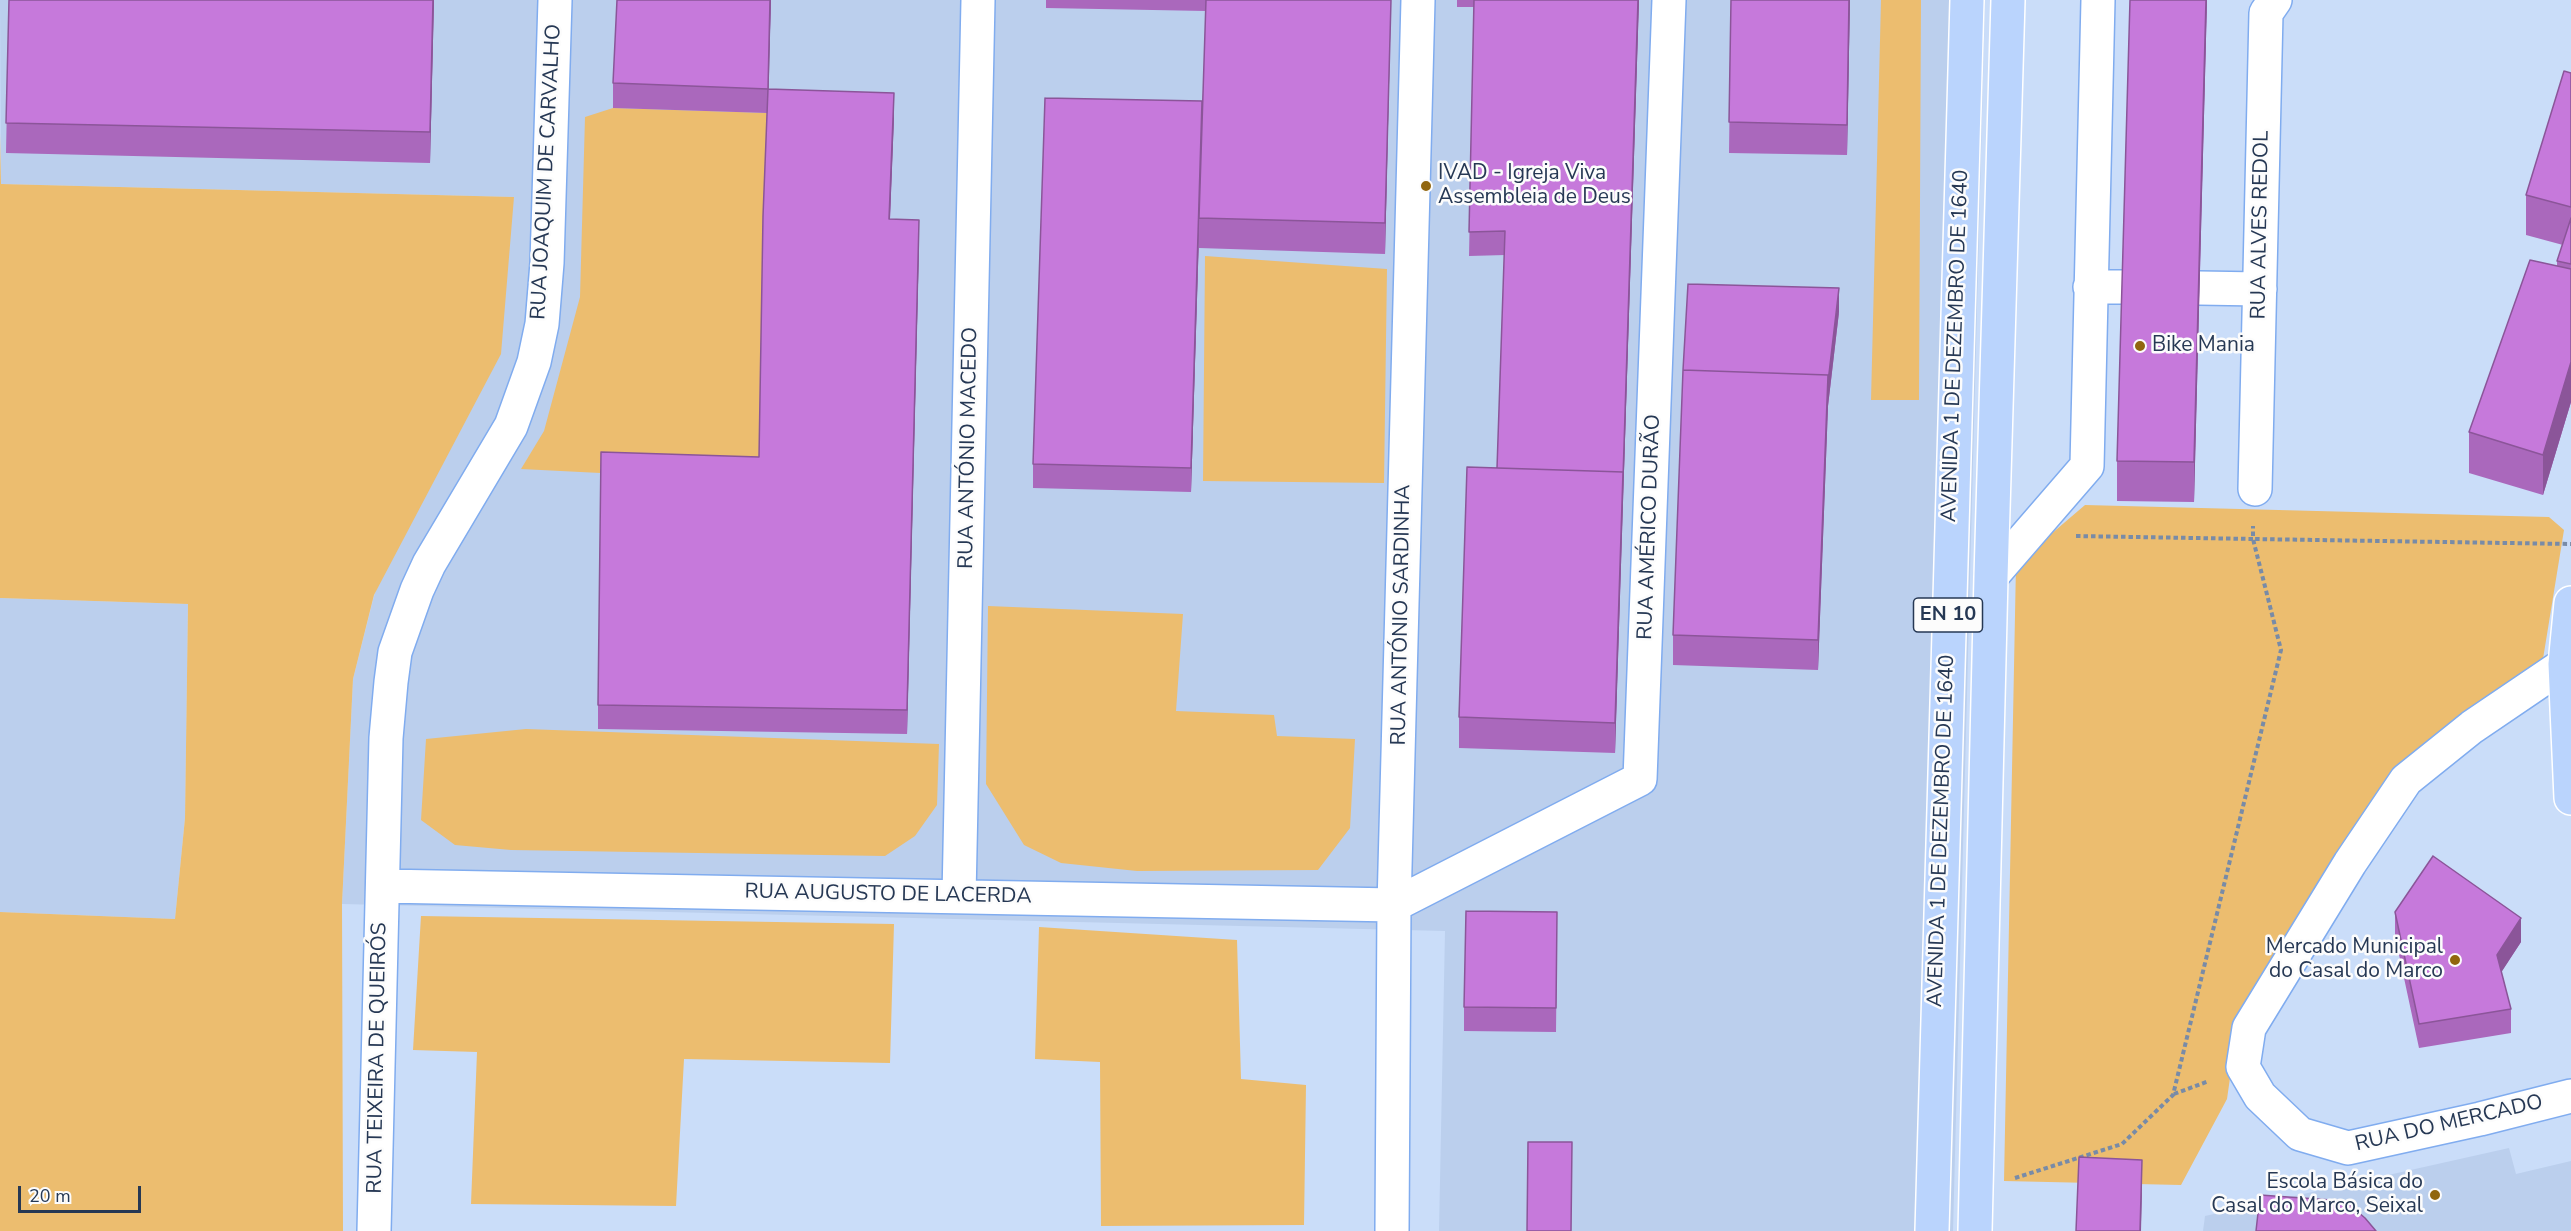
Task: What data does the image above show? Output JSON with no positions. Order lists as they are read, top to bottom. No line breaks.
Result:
{"streets":{"main road":["AVENIDA 1 DE DEZEMBRO DE 1640","EN 10"],"street":["RUA JOAQUIM DE CARVALHO","RUA ALVES REDOL","RUA ANTÓNIO MACEDO","RUA AMÉRICO DURÃO","RUA ANTÓNIO SARDINHA","RUA AUGUSTO DE LACERDA","RUA TEIXEIRA DE QUEIRÓS","RUA DO MERCADO"]},"crossings":[["RUA JOAQUIM DE CARVALHO","RUA AUGUSTO DE LACERDA"],["RUA JOAQUIM DE CARVALHO","RUA TEIXEIRA DE QUEIRÓS"],["RUA ANTÓNIO MACEDO","RUA AUGUSTO DE LACERDA"],["RUA AMÉRICO DURÃO","RUA ANTÓNIO SARDINHA"],["RUA AMÉRICO DURÃO","RUA AUGUSTO DE LACERDA"],["RUA ANTÓNIO SARDINHA","RUA AUGUSTO DE LACERDA"],["RUA AUGUSTO DE LACERDA","RUA TEIXEIRA DE QUEIRÓS"]],"places":["IVAD - Igreja Viva Assembleia de Deus","Bike Mania","Mercado Municipal do Casal do Marco","Escola Básica do Casal do Marco, Seixal"],"scale_bar":"20 m"}
